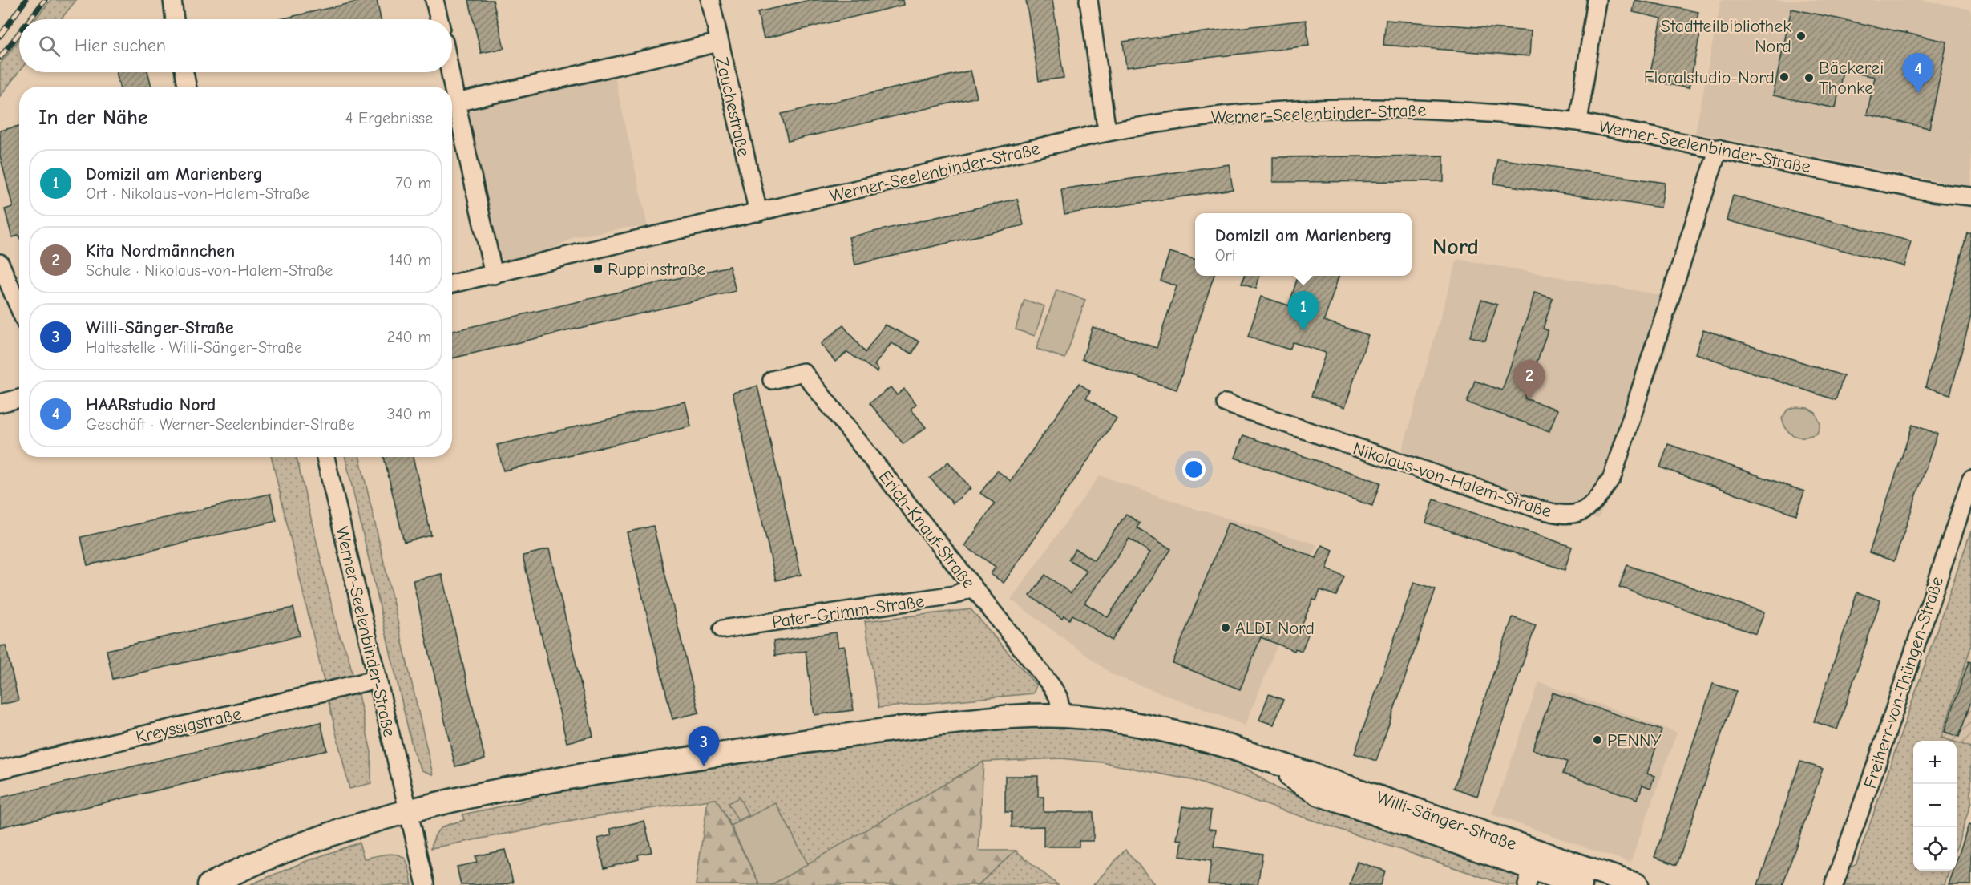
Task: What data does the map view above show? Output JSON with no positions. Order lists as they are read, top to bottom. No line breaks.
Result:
{"streets":{"main road":["Willi-Sänger-Straße"],"street":["Zauchestraße","Werner-Seelenbinder-Straße","Nikolaus-von-Halem-Straße","Erich-Knauf-Straße","Pater-Grimm-Straße","Freiherr-von-Thüngen-Straße","Kreyssigstraße"]},"crossings":[["Zauchestraße","Werner-Seelenbinder-Straße"],["Werner-Seelenbinder-Straße","Nikolaus-von-Halem-Straße"],["Werner-Seelenbinder-Straße","Kreyssigstraße"],["Werner-Seelenbinder-Straße","Willi-Sänger-Straße"],["Erich-Knauf-Straße","Pater-Grimm-Straße"],["Erich-Knauf-Straße","Willi-Sänger-Straße"]],"districts":["Nord"],"places":{"other":["Stadtteilbibliothek Nord","Floralstudio-Nord","Bäckerei Thonke","ALDI Nord","PENNY"],"transit":["Ruppinstraße"]},"page":{"search":"Hier suchen","pins":["4","1","2","3"],"heading":["In der Nähe","4 Ergebnisse"],"list":[{"mark":"1","name":"Domizil am Marienberg","note":"Ort · Nikolaus-von-Halem-Straße","value":"70 m"},{"mark":"2","name":"Kita Nordmännchen","note":"Schule · Nikolaus-von-Halem-Straße","value":"140 m"},{"mark":"3","name":"Willi-Sänger-Straße","note":"Haltestelle · Willi-Sänger-Straße","value":"240 m"},{"mark":"4","name":"HAARstudio Nord","note":"Geschäft · Werner-Seelenbinder-Straße","value":"340 m"}],"popup":["Domizil am Marienberg","Ort"],"map_buttons":["+","−"]}}
